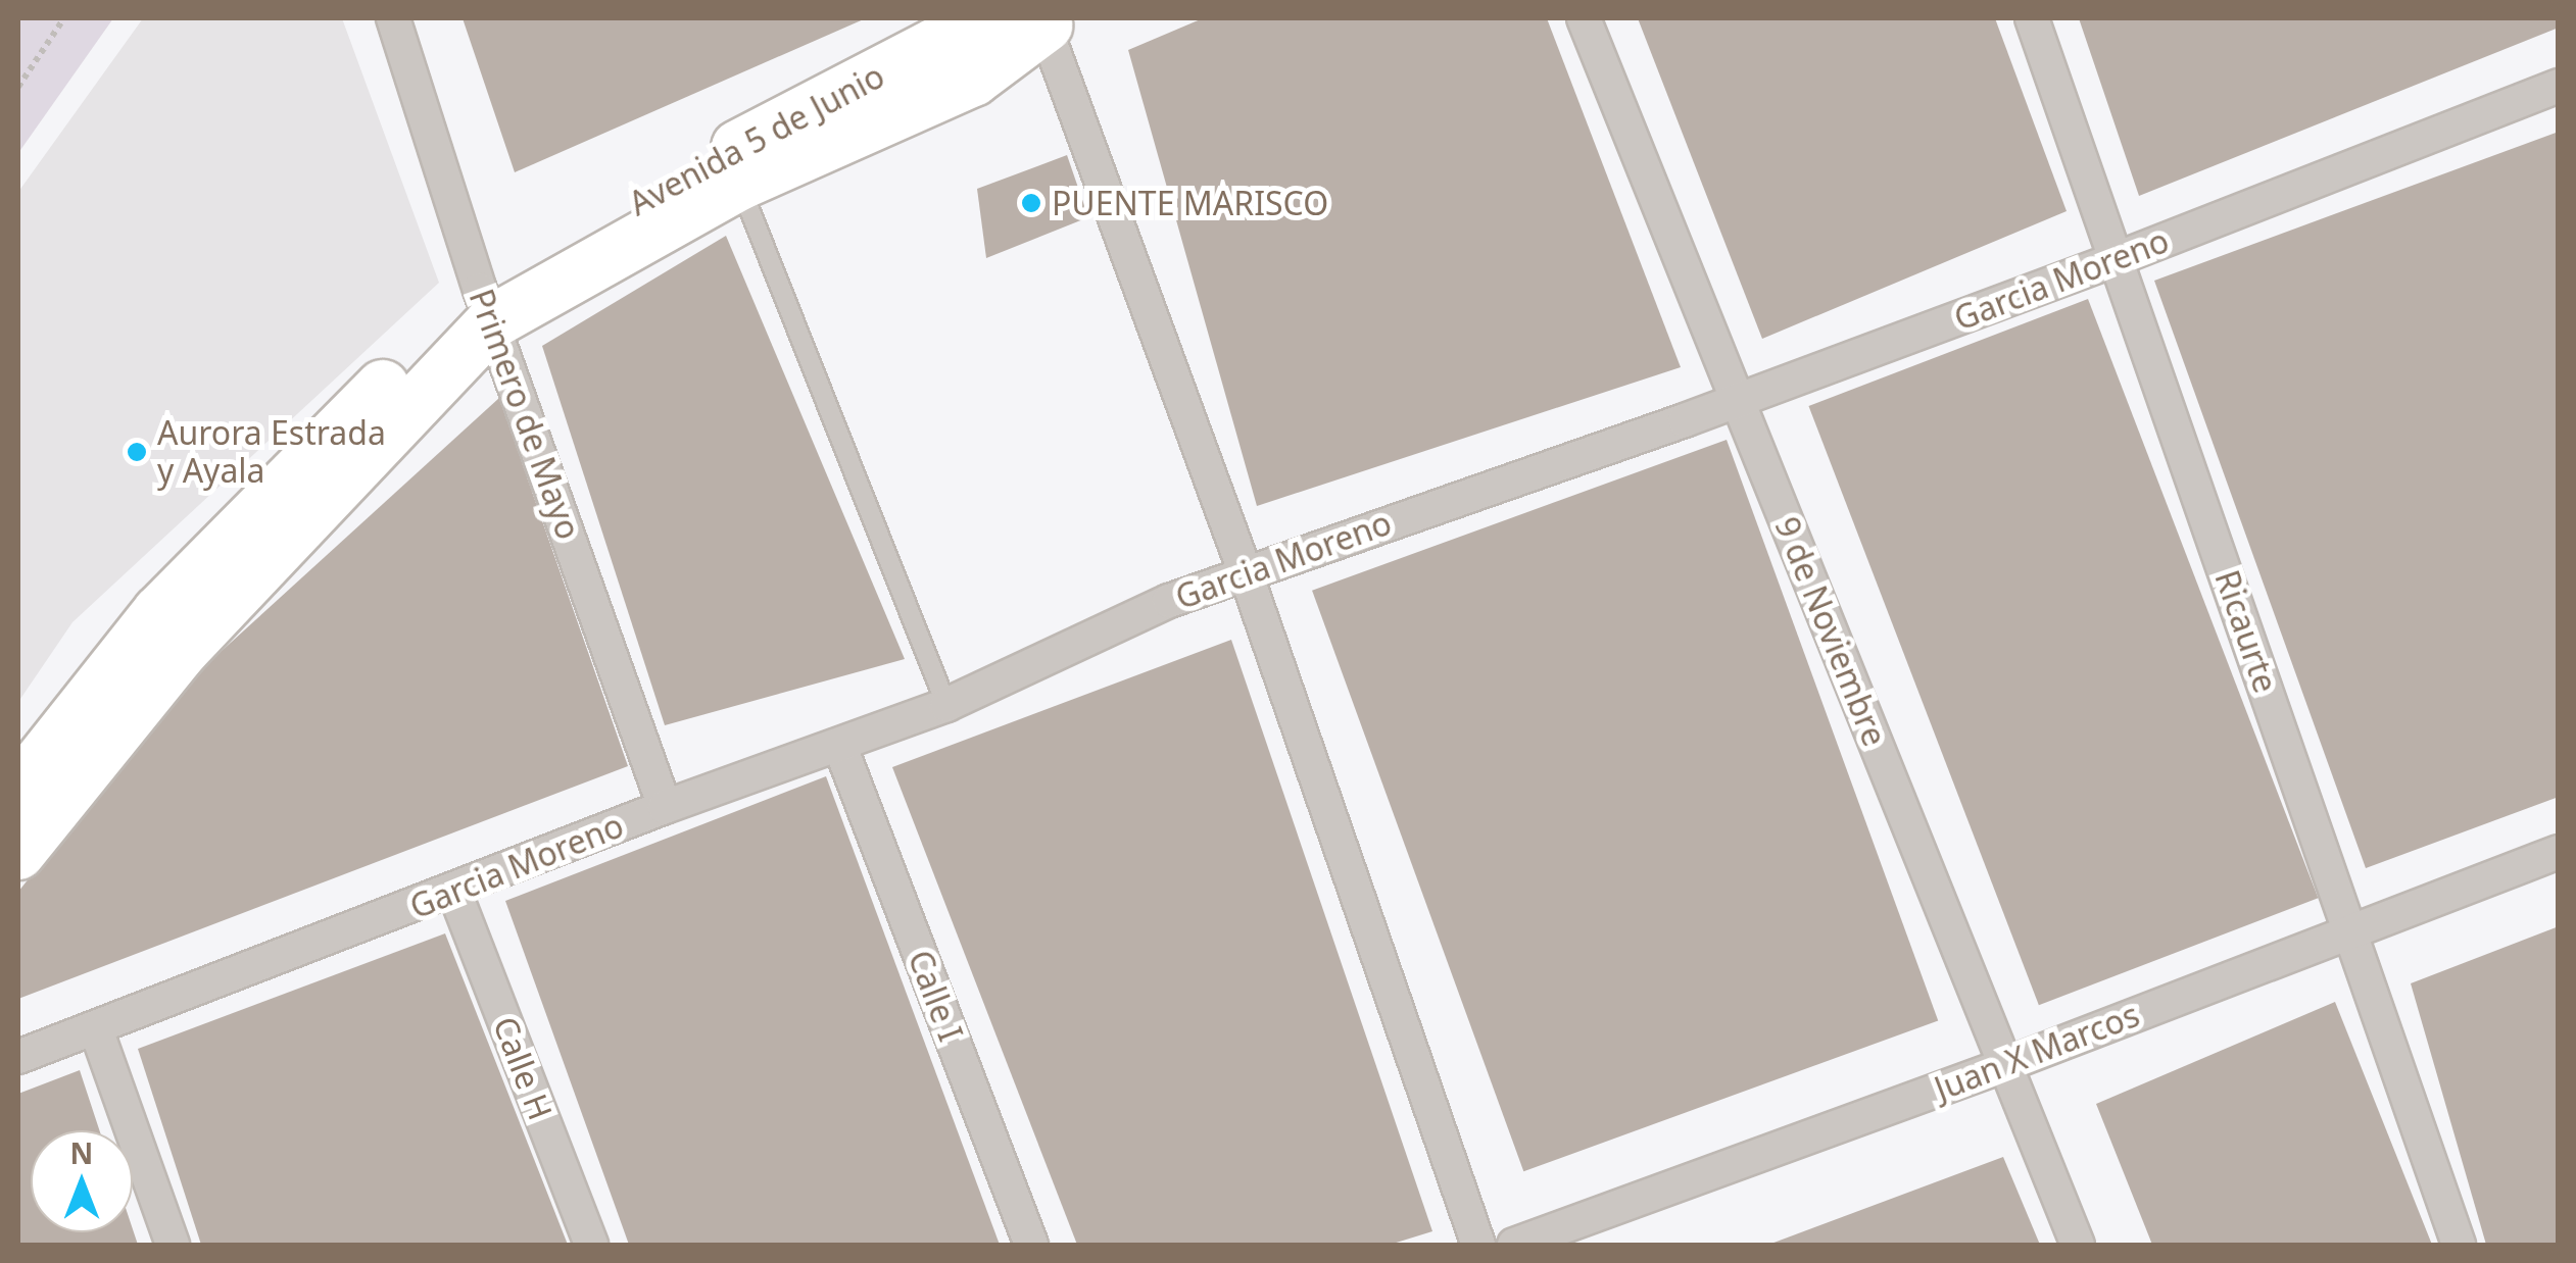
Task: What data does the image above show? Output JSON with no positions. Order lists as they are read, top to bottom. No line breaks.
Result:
{"streets":{"main road":["Avenida 5 de Junio"],"street":["Garcia Moreno","Primero de Mayo","9 de Noviembre","Ricaurte","Calle I","Juan X Marcos","Calle H"]},"crossings":[["Avenida 5 de Junio","Primero de Mayo"],["Garcia Moreno","Primero de Mayo"],["Garcia Moreno","9 de Noviembre"],["Garcia Moreno","Ricaurte"],["Garcia Moreno","Calle I"],["Garcia Moreno","Calle H"],["9 de Noviembre","Juan X Marcos"],["Ricaurte","Juan X Marcos"]],"places":["PUENTE MARISCO","Aurora Estrada y Ayala"],"north":"top"}
